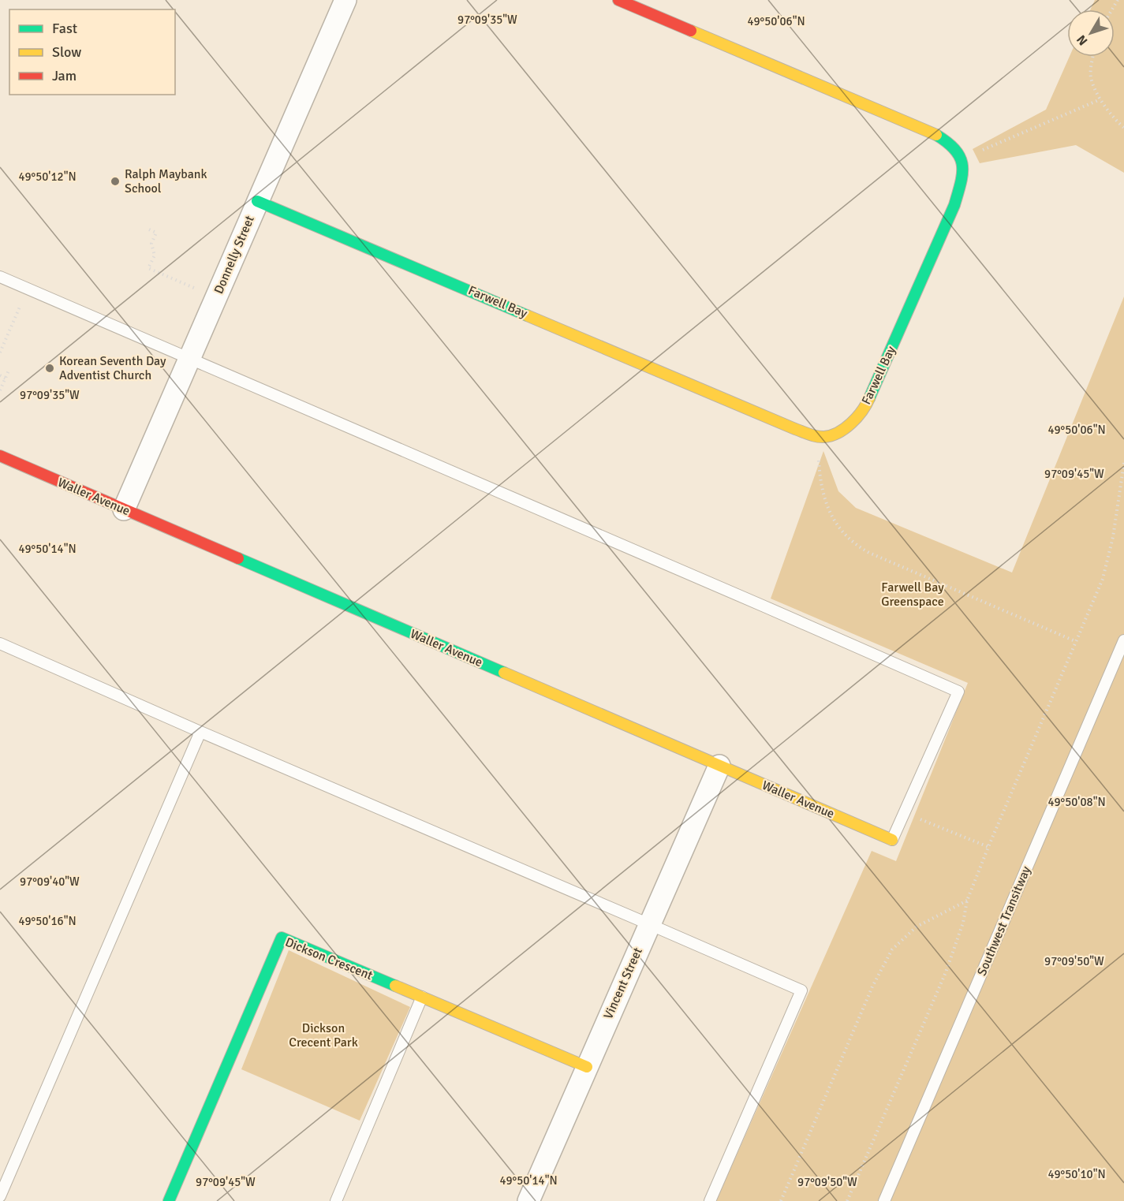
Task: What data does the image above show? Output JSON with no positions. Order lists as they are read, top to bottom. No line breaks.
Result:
{"streets":{"street":["Donnelly Street","Farwell Bay","Waller Avenue","Dickson Crescent","Vincent Street"],"lane":["Southwest Transitway"]},"crossings":[["Donnelly Street","Farwell Bay"],["Donnelly Street","Waller Avenue"],["Waller Avenue","Vincent Street"],["Dickson Crescent","Vincent Street"]],"parks":["Farwell Bay Greenspace","Dickson Crecent Park"],"places":["Ralph Maybank School","Korean Seventh Day Adventist Church"],"legend":["Fast","Slow","Jam"],"north":"bottom left","coordinates":["97°09'35\"W","49°50'06\"N","49°50'12\"N","97°09'45\"W","49°50'14\"N","49°50'08\"N","97°09'40\"W","49°50'16\"N","97°09'50\"W","49°50'10\"N"]}
